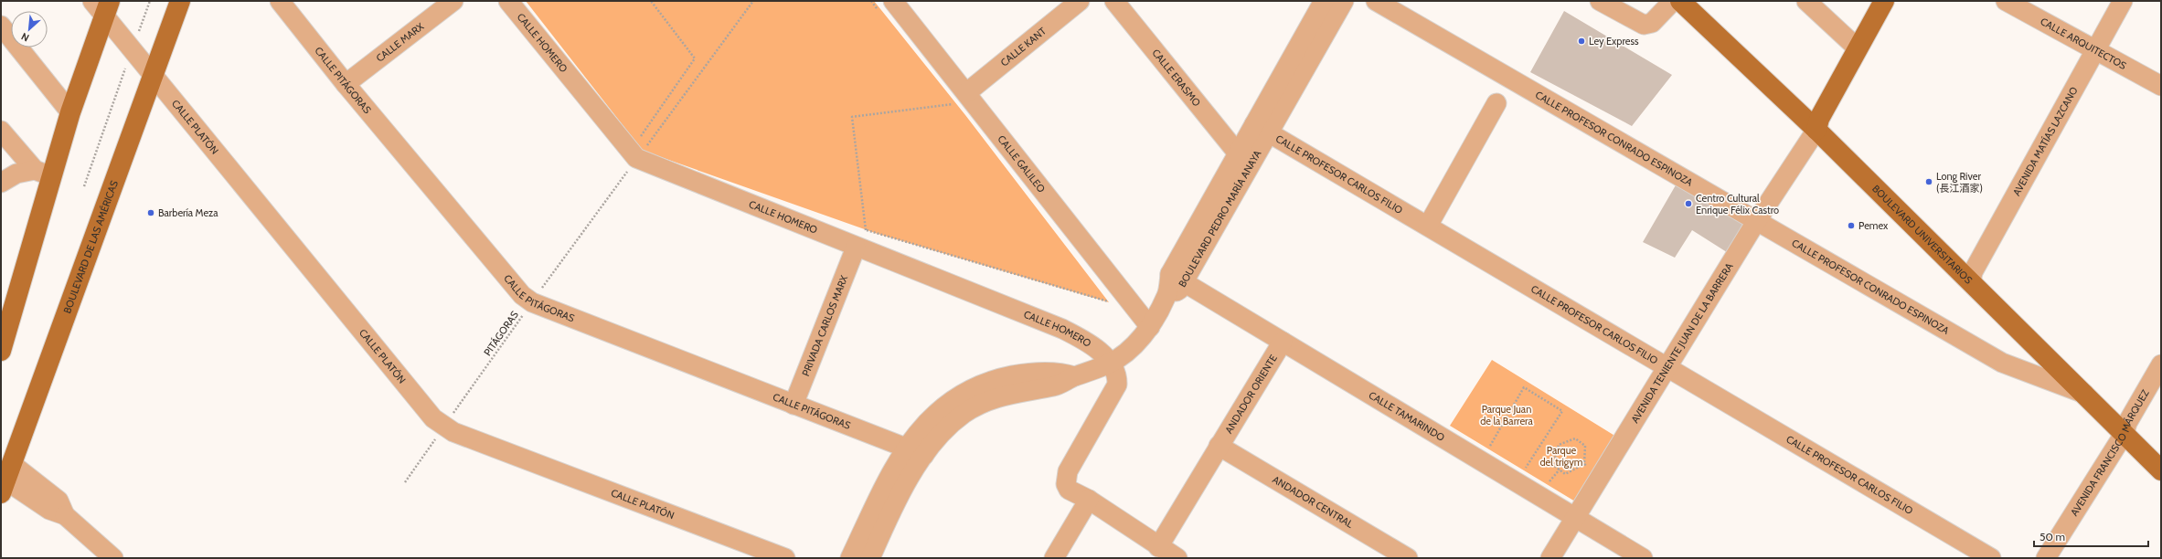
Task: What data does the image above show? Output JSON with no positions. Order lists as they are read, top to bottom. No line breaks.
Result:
{"streets":{"main road":["BOULEVARD UNIVERSITARIOS","BOULEVARD DE LAS AMÉRICAS","AVENIDA TENIENTE JUAN DE LA BARRERA"],"street":["CALLE MARX","CALLE HOMERO","CALLE ARQUITECTOS","CALLE KANT","CALLE ERASMO","CALLE PITÁGORAS","CALLE PLATÓN","CALLE PROFESOR CONRADO ESPINOZA","AVENIDA MATÍAS LAZCANO","CALLE GALILEO","CALLE PROFESOR CARLOS FILIO","BOULEVARD PEDRO MARÍA ANAYA","PRIVADA CARLOS MARX","ANDADOR ORIENTE","CALLE TAMARINDO","AVENIDA FRANCISCO MÁRQUEZ","ANDADOR CENTRAL"],"path":["PITÁGORAS"]},"crossings":[["CALLE MARX","CALLE PITÁGORAS"],["CALLE HOMERO","BOULEVARD PEDRO MARÍA ANAYA"],["CALLE HOMERO","PRIVADA CARLOS MARX"],["CALLE HOMERO","PITÁGORAS"],["CALLE ARQUITECTOS","AVENIDA MATÍAS LAZCANO"],["CALLE KANT","CALLE GALILEO"],["CALLE ERASMO","BOULEVARD PEDRO MARÍA ANAYA"],["CALLE PITÁGORAS","BOULEVARD PEDRO MARÍA ANAYA"],["CALLE PITÁGORAS","PRIVADA CARLOS MARX"],["CALLE PITÁGORAS","PITÁGORAS"],["CALLE PLATÓN","BOULEVARD DE LAS AMÉRICAS"],["CALLE PLATÓN","PITÁGORAS"],["CALLE PROFESOR CONRADO ESPINOZA","BOULEVARD UNIVERSITARIOS"],["CALLE PROFESOR CONRADO ESPINOZA","AVENIDA TENIENTE JUAN DE LA BARRERA"],["AVENIDA MATÍAS LAZCANO","BOULEVARD UNIVERSITARIOS"],["CALLE GALILEO","BOULEVARD PEDRO MARÍA ANAYA"],["CALLE PROFESOR CARLOS FILIO","BOULEVARD PEDRO MARÍA ANAYA"],["CALLE PROFESOR CARLOS FILIO","AVENIDA TENIENTE JUAN DE LA BARRERA"],["BOULEVARD PEDRO MARÍA ANAYA","CALLE TAMARINDO"],["BOULEVARD UNIVERSITARIOS","AVENIDA TENIENTE JUAN DE LA BARRERA"],["BOULEVARD UNIVERSITARIOS","AVENIDA FRANCISCO MÁRQUEZ"],["AVENIDA TENIENTE JUAN DE LA BARRERA","CALLE TAMARINDO"],["ANDADOR ORIENTE","CALLE TAMARINDO"],["ANDADOR ORIENTE","ANDADOR CENTRAL"]],"parks":["Parque Juan de la Barrera","Parque del trigym"],"places":["Ley Express","Long River (長江酒家)","Centro Cultural Enrique Félix Castro","Barbería Meza","Pemex"],"scale_bar":"50 m","north":"bottom left"}
